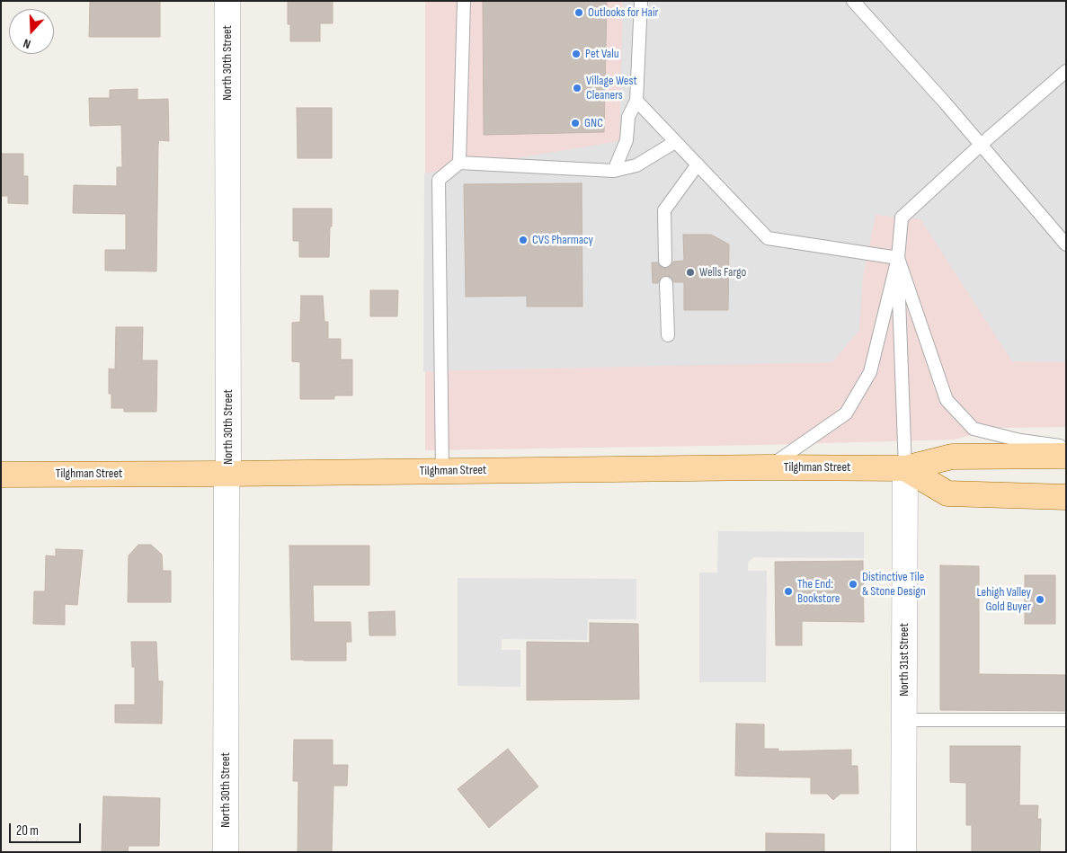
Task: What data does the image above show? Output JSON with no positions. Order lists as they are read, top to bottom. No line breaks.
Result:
{"streets":{"main road":["Tilghman Street"],"street":["North 30th Street","North 31st Street"]},"crossings":[["North 30th Street","Tilghman Street"],["Tilghman Street","North 31st Street"]],"places":["Outlooks for Hair","Pet Valu","Village West Cleaners","GNC","CVS Pharmacy","Wells Fargo","Distinctive Tile & Stone Design","The End: Bookstore","Lehigh Valley Gold Buyer"],"scale_bar":"20 m","north":"bottom"}
